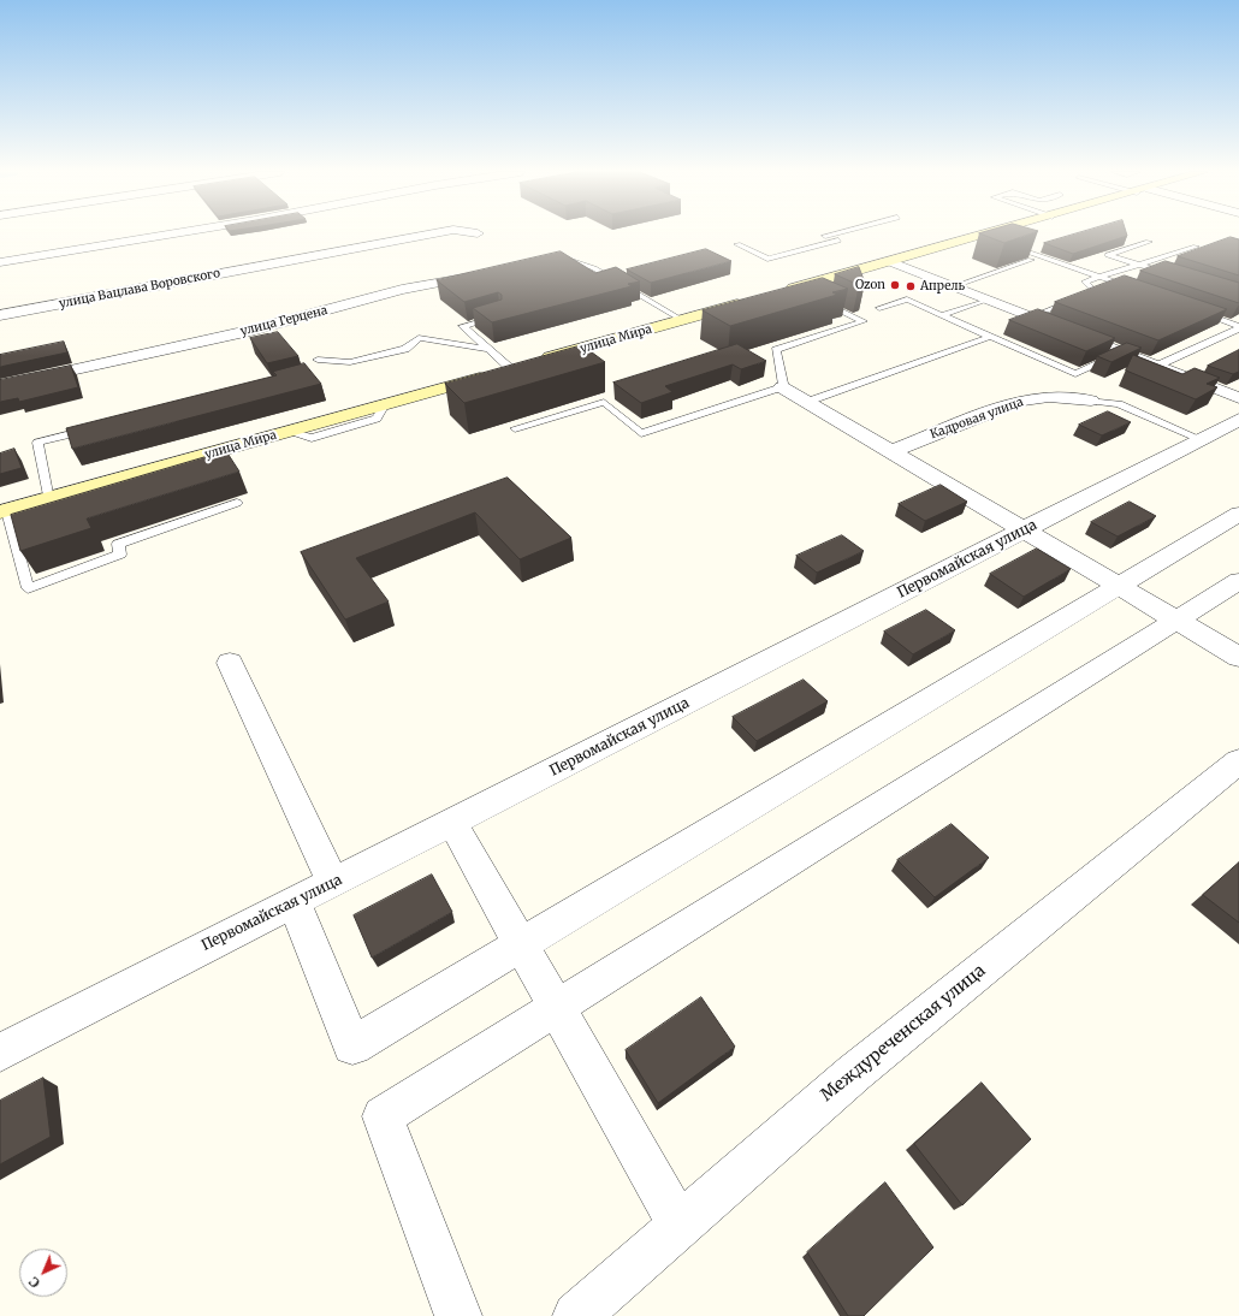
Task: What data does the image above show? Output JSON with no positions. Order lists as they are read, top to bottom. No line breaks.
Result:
{"streets":{"main road":["улица Мира"],"street":["улица Вацлава Воровского","улица Герцена","Кадровая улица","Первомайская улица","Междуреченская улица"]},"places":["Ozon","Апрель"],"north":"bottom left"}
